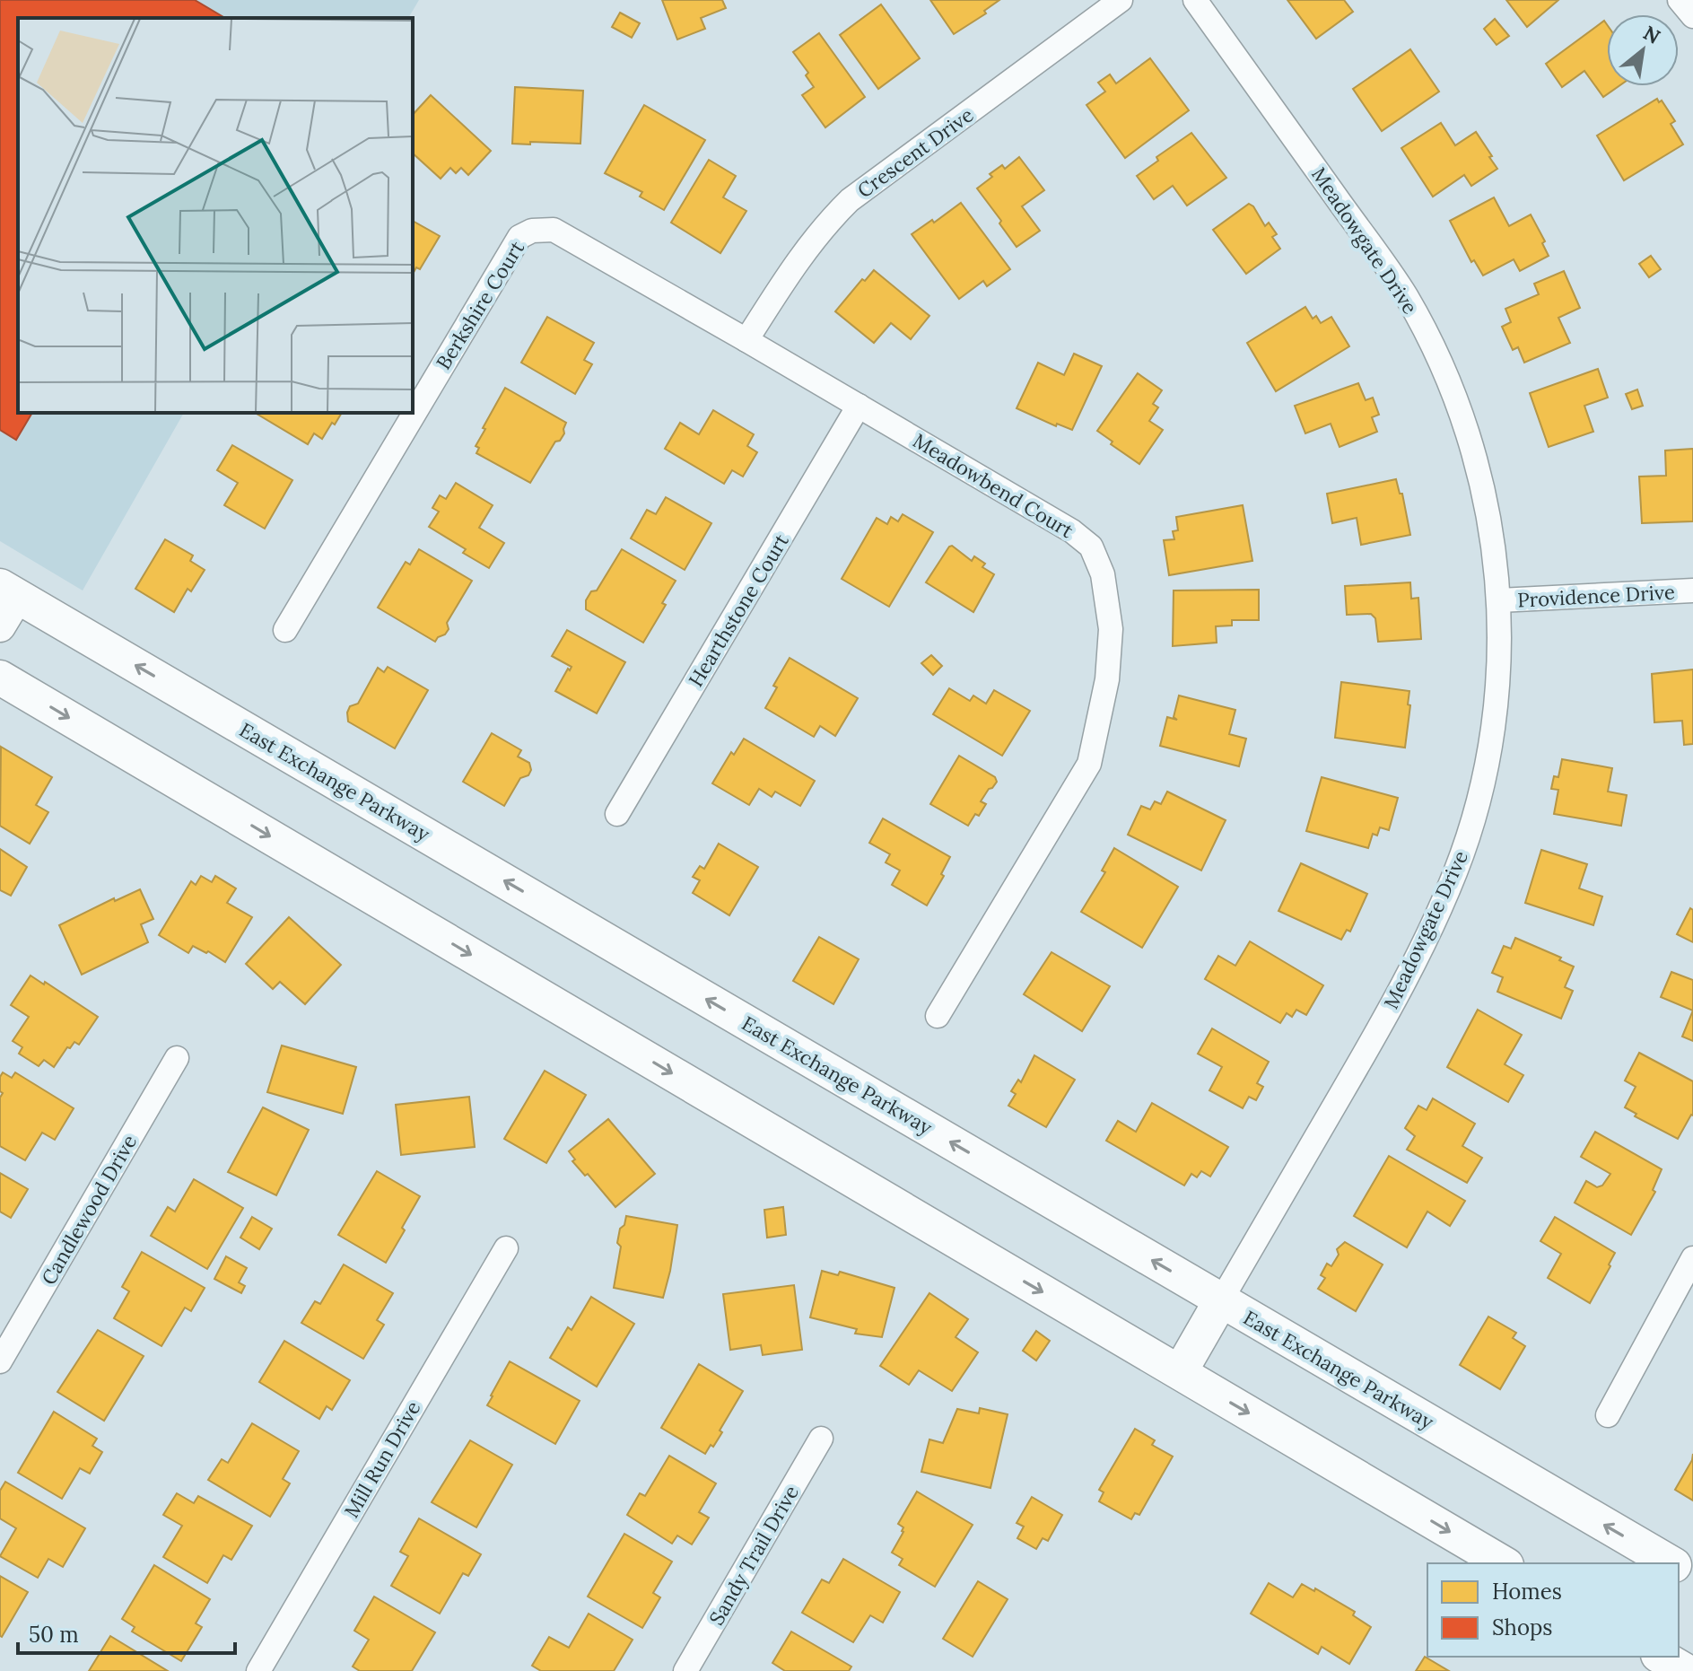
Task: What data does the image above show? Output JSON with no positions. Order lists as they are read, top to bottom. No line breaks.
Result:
{"streets":{"main road":["East Exchange Parkway"],"street":["Crescent Drive","Meadowgate Drive","Berkshire Court","Meadowbend Court","Providence Drive","Hearthstone Court","Candlewood Drive","Mill Run Drive","Sandy Trail Drive"]},"crossings":[["Crescent Drive","Berkshire Court"],["Crescent Drive","Meadowbend Court"],["Meadowgate Drive","Providence Drive"],["Meadowgate Drive","East Exchange Parkway"],["Berkshire Court","Meadowbend Court"],["Meadowbend Court","Hearthstone Court"]],"legend":["Homes","Shops"],"scale_bar":"50 m","north":"top right"}
